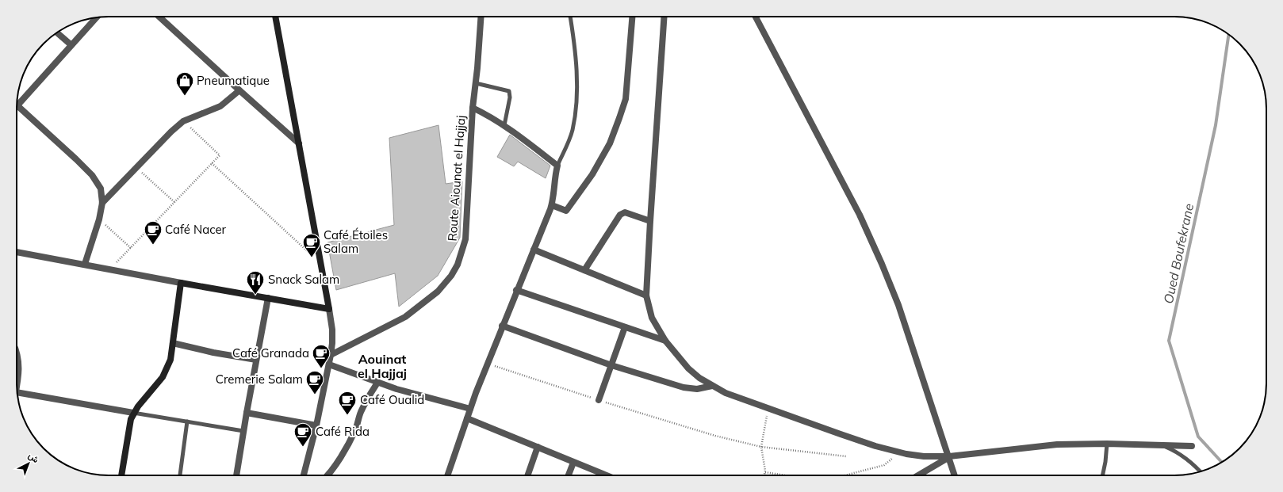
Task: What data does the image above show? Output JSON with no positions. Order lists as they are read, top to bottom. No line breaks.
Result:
{"streets":{"street":["Route Aiounat el Hajjaj"]},"districts":["Aouinat el Hajjaj"],"water":["Oued Boufekrane"],"places":{"shop":["Pneumatique"],"cafe":["Café Nacer","Café Étoiles Salam","Café Granada","Cremerie Salam","Café Oualid","Café Rida"],"restaurant":["Snack Salam"]},"north":"top right"}
